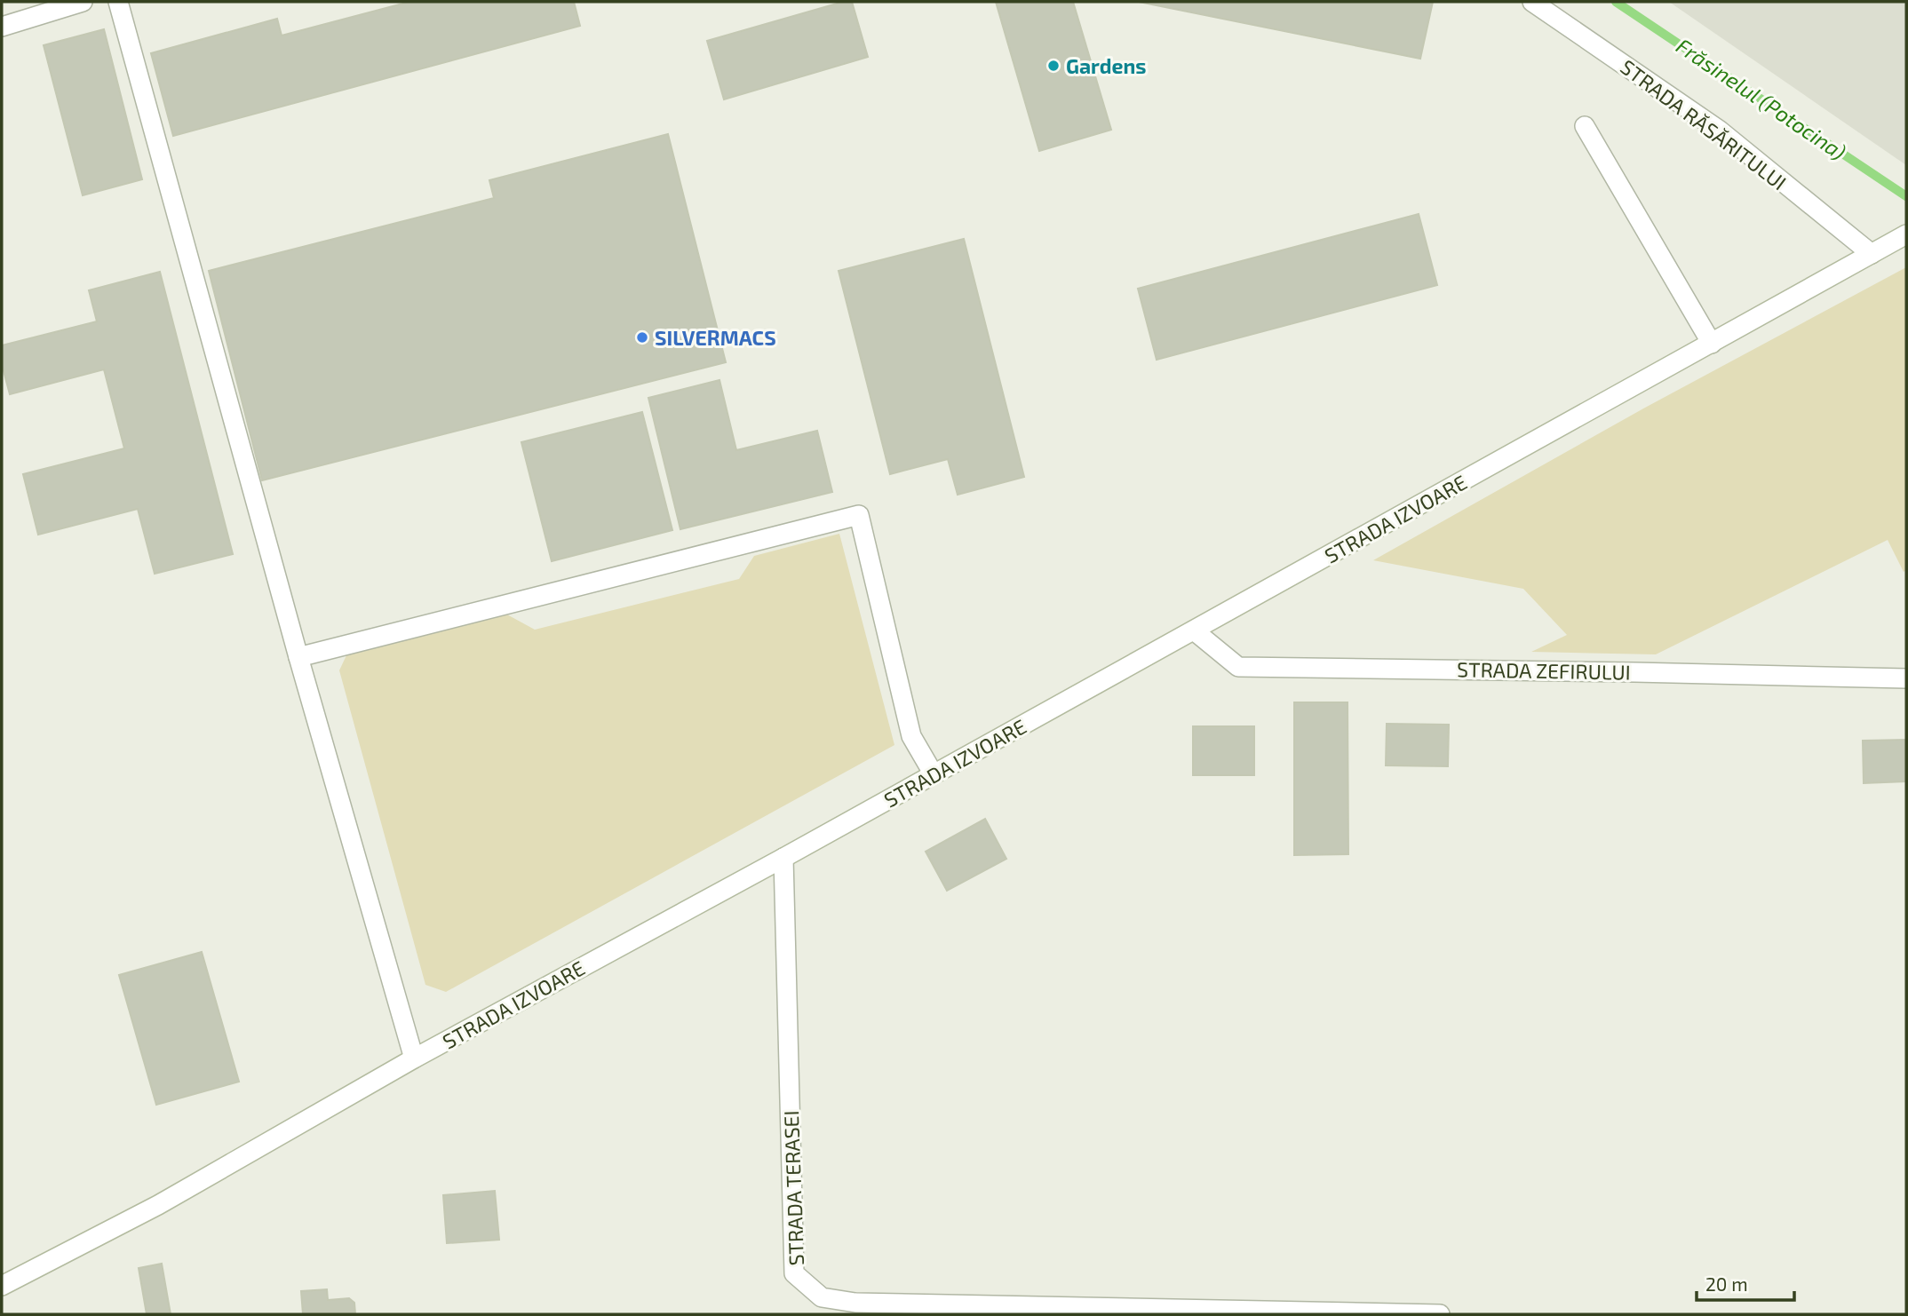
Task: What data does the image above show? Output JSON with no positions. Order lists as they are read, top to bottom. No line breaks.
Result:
{"streets":{"main road":["STRADA RĂSĂRITULUI","STRADA IZVOARE","STRADA ZEFIRULUI","STRADA TERASEI"]},"crossings":[["STRADA RĂSĂRITULUI","STRADA IZVOARE"],["STRADA IZVOARE","STRADA ZEFIRULUI"],["STRADA IZVOARE","STRADA TERASEI"]],"water":["Frăsinelul (Potocina)"],"places":["Gardens","SILVERMACS"],"scale_bar":"20 m"}
